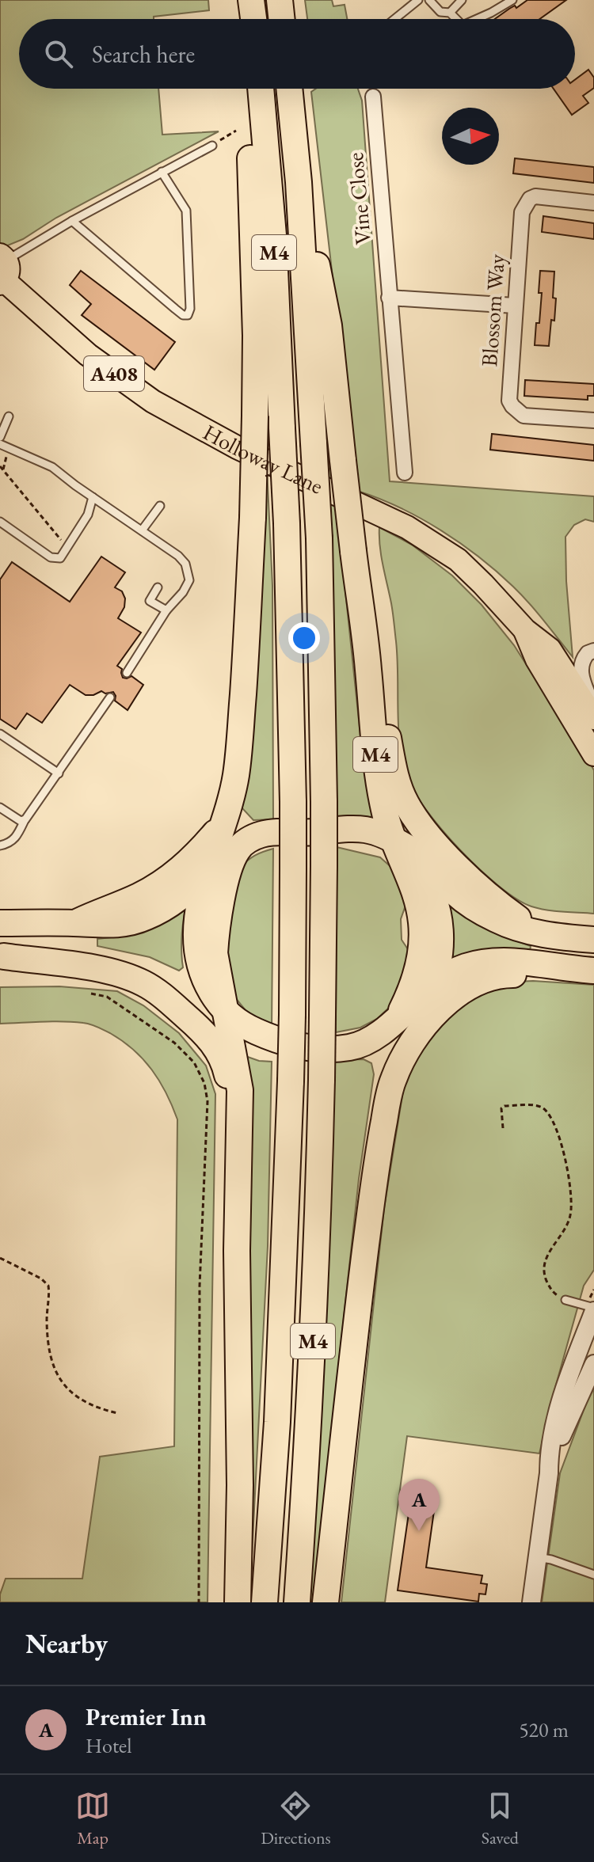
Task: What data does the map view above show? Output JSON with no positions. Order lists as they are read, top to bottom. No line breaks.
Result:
{"streets":{"highway":["M4"],"main road":["A408","Holloway Lane"],"street":["Vine Close","Blossom Way"]},"north":"right","page":{"search":"Search here","pins":"A","heading":"Nearby","list":[{"mark":"A","name":"Premier Inn","note":"Hotel","value":"520 m"}],"nav":["Map","Directions","Saved"]}}
